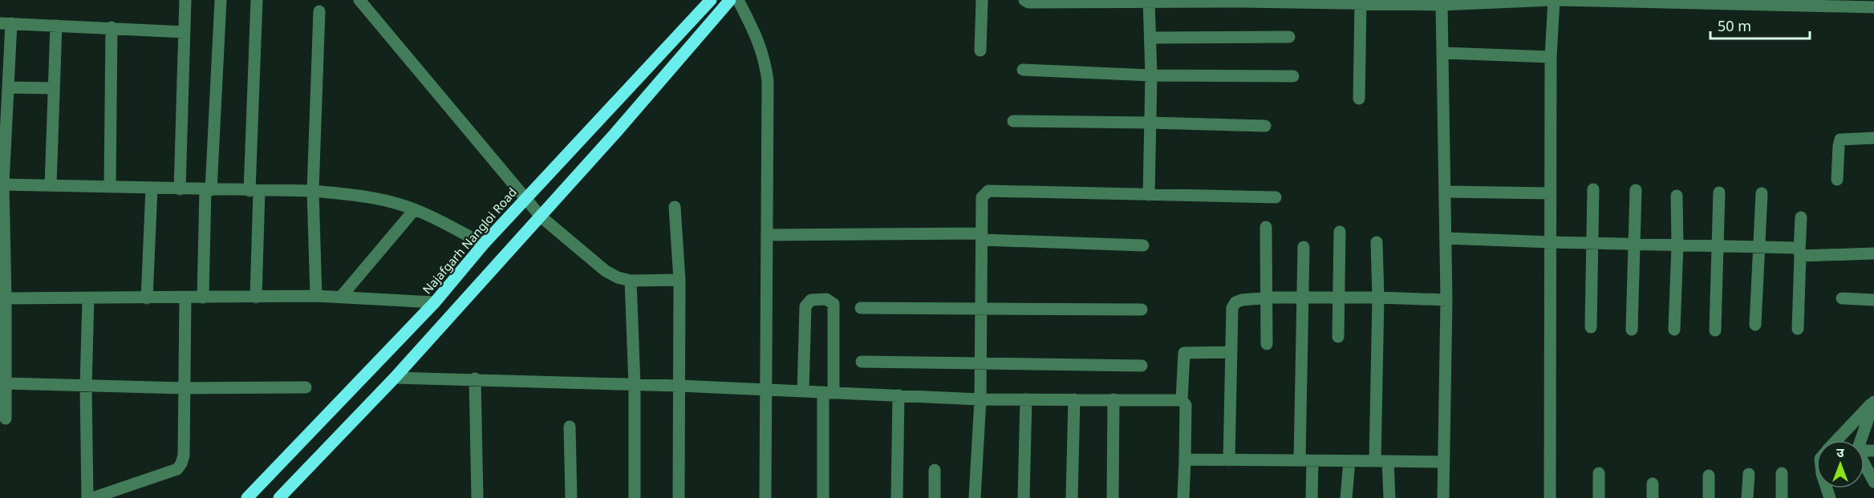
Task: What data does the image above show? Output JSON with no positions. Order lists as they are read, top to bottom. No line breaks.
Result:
{"streets":{"main road":["Najafgarh Nangloi Road"]},"scale_bar":"50 m","north":"top"}
